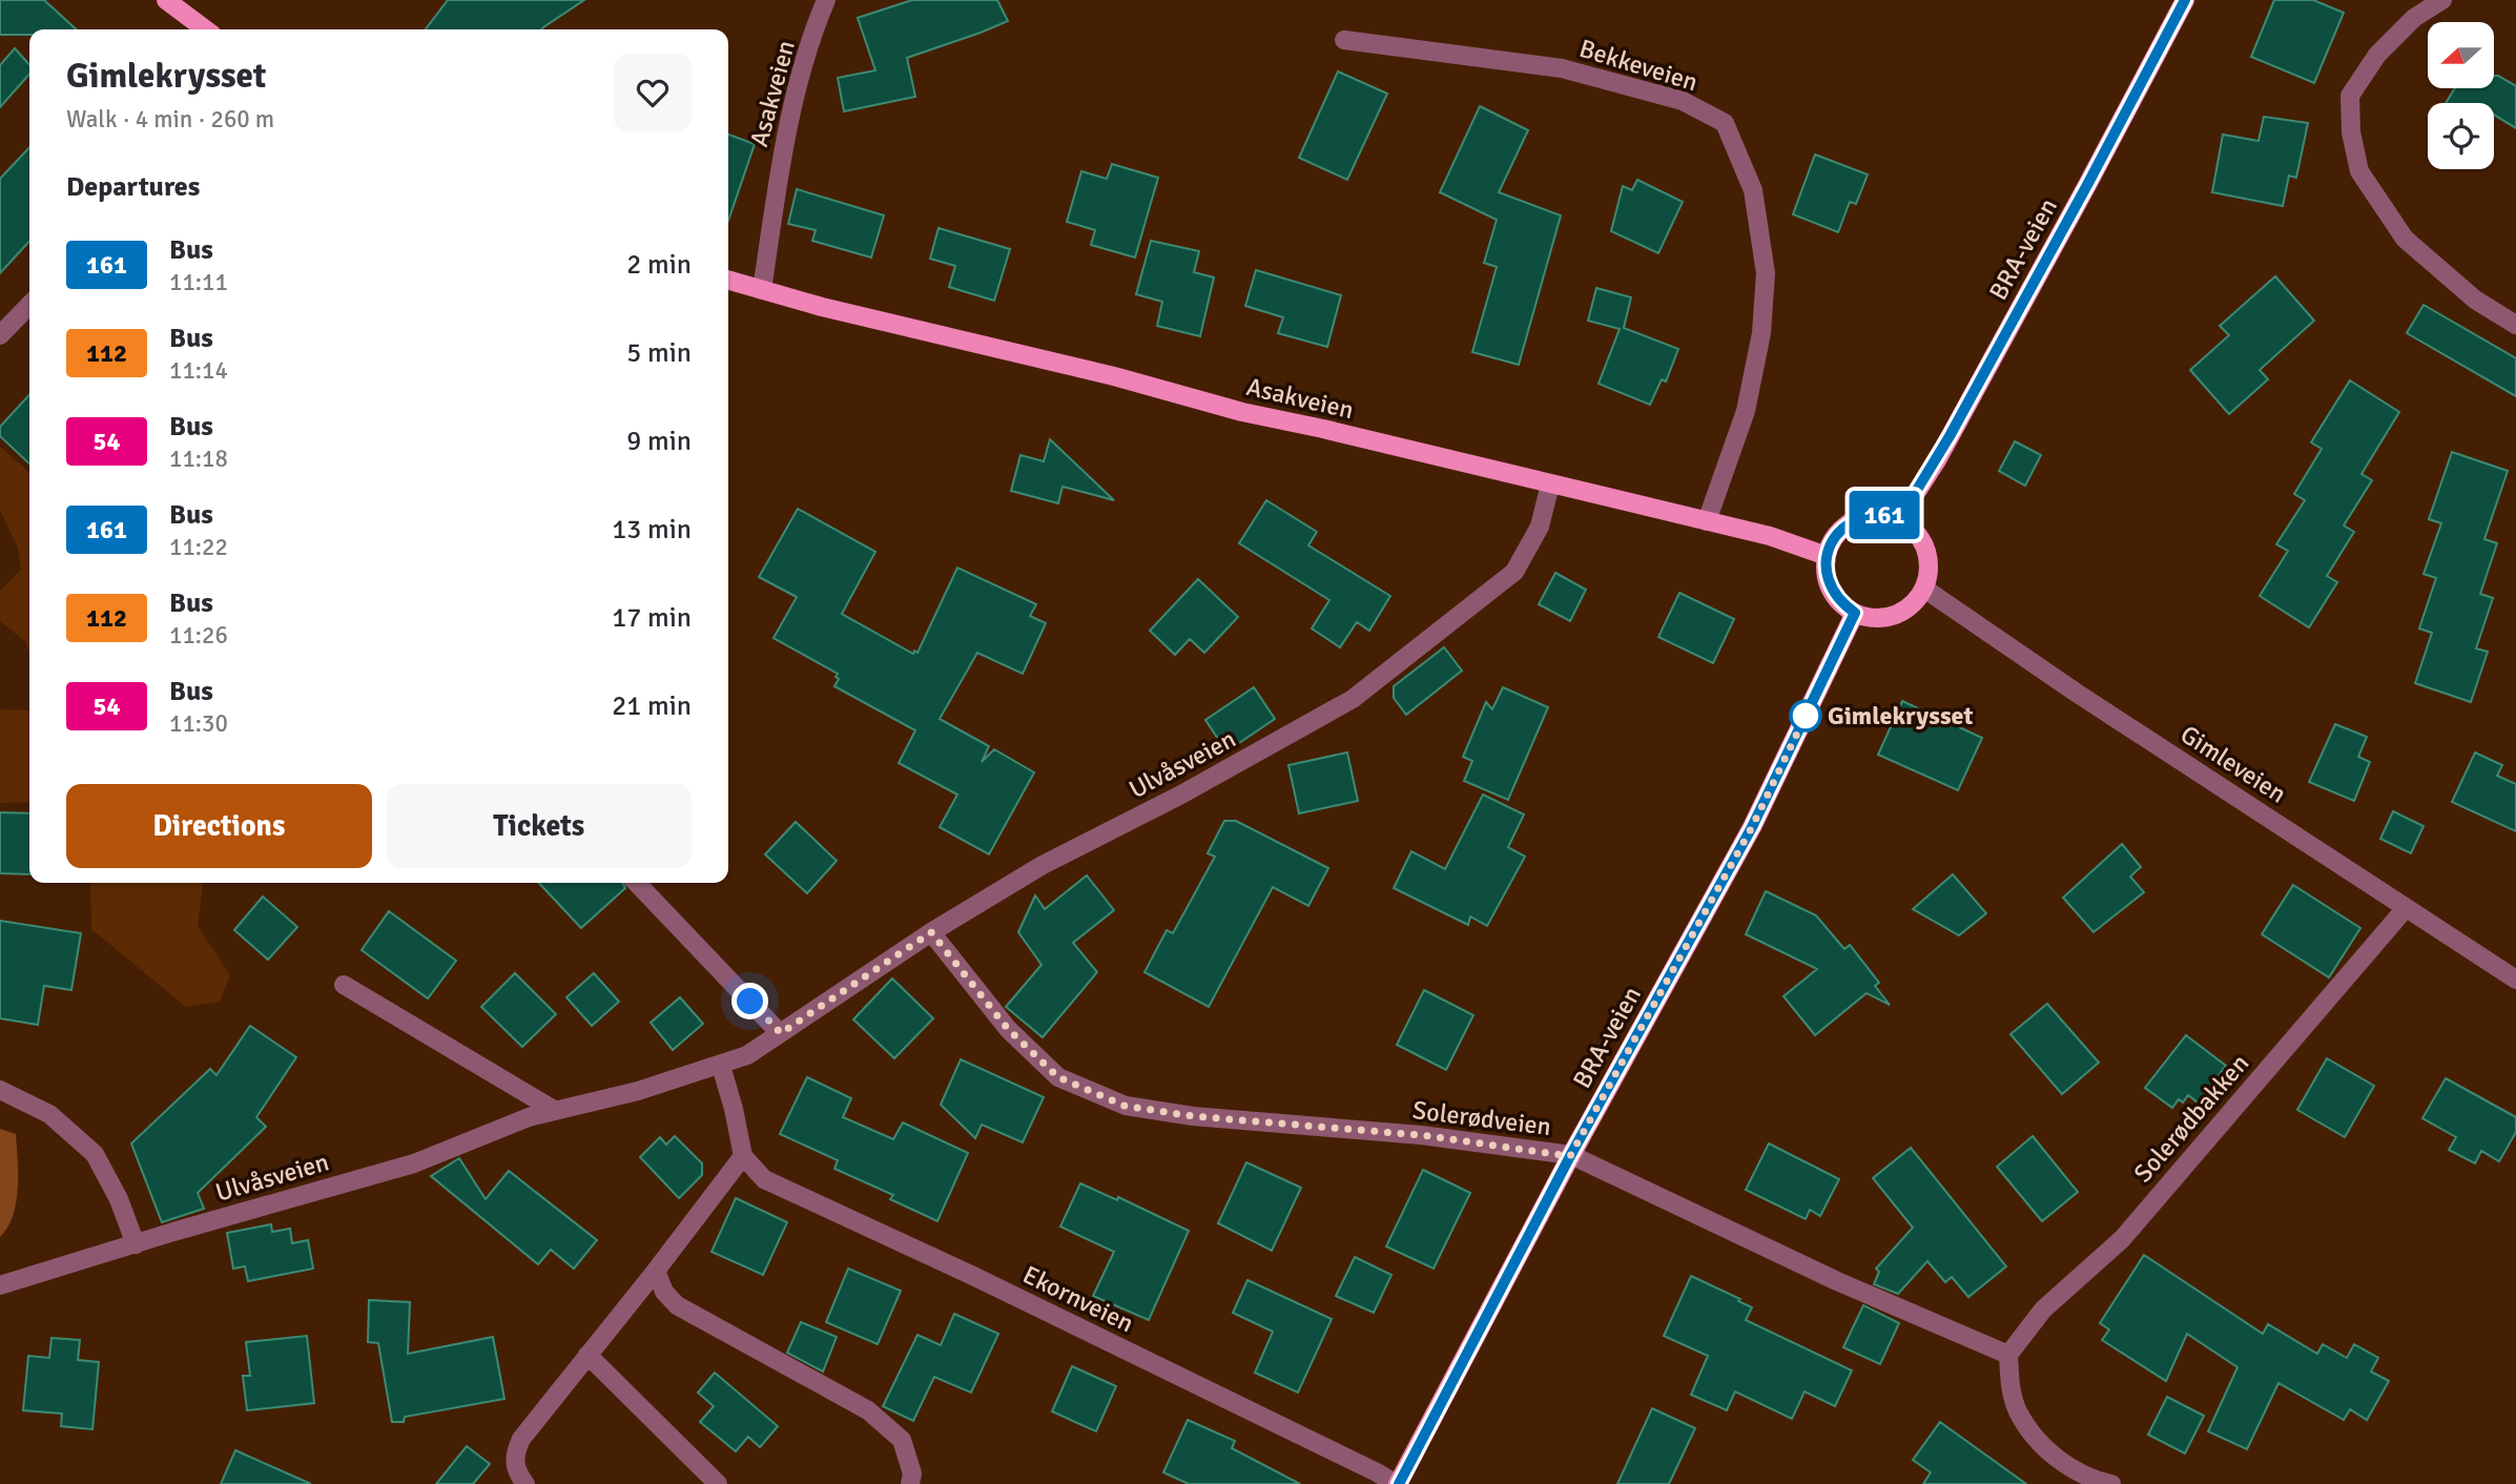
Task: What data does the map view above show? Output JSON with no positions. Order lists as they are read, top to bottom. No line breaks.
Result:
{"streets":{"main road":["Asakveien","BRA-veien"],"street":["Bekkeveien","Ulvåsveien","Gimleveien","Solerødveien","Solerødbakken","Ekornveien"]},"crossings":[["Bekkeveien","Asakveien"],["Asakveien","BRA-veien"],["Asakveien","Ulvåsveien"],["Asakveien","Gimleveien"],["BRA-veien","Gimleveien"],["BRA-veien","Solerødveien"],["BRA-veien","Ekornveien"],["Ulvåsveien","Solerødveien"],["Gimleveien","Solerødbakken"],["Solerødveien","Solerødbakken"]],"places":["Gimlekrysset"],"lines":["bus line 161"],"north":"left","page":{"on_map":"161","heading":[["Gimlekrysset","Walk · 4 min · 260 m"],"Departures"],"list":[{"mark":"161","name":"Bus","note":"11:11","value":"2 min"},{"mark":"112","name":"Bus","note":"11:14","value":"5 min"},{"mark":"54","name":"Bus","note":"11:18","value":"9 min"},{"mark":"161","name":"Bus","note":"11:22","value":"13 min"},{"mark":"112","name":"Bus","note":"11:26","value":"17 min"},{"mark":"54","name":"Bus","note":"11:30","value":"21 min"}],"buttons":["Directions","Tickets"]}}
